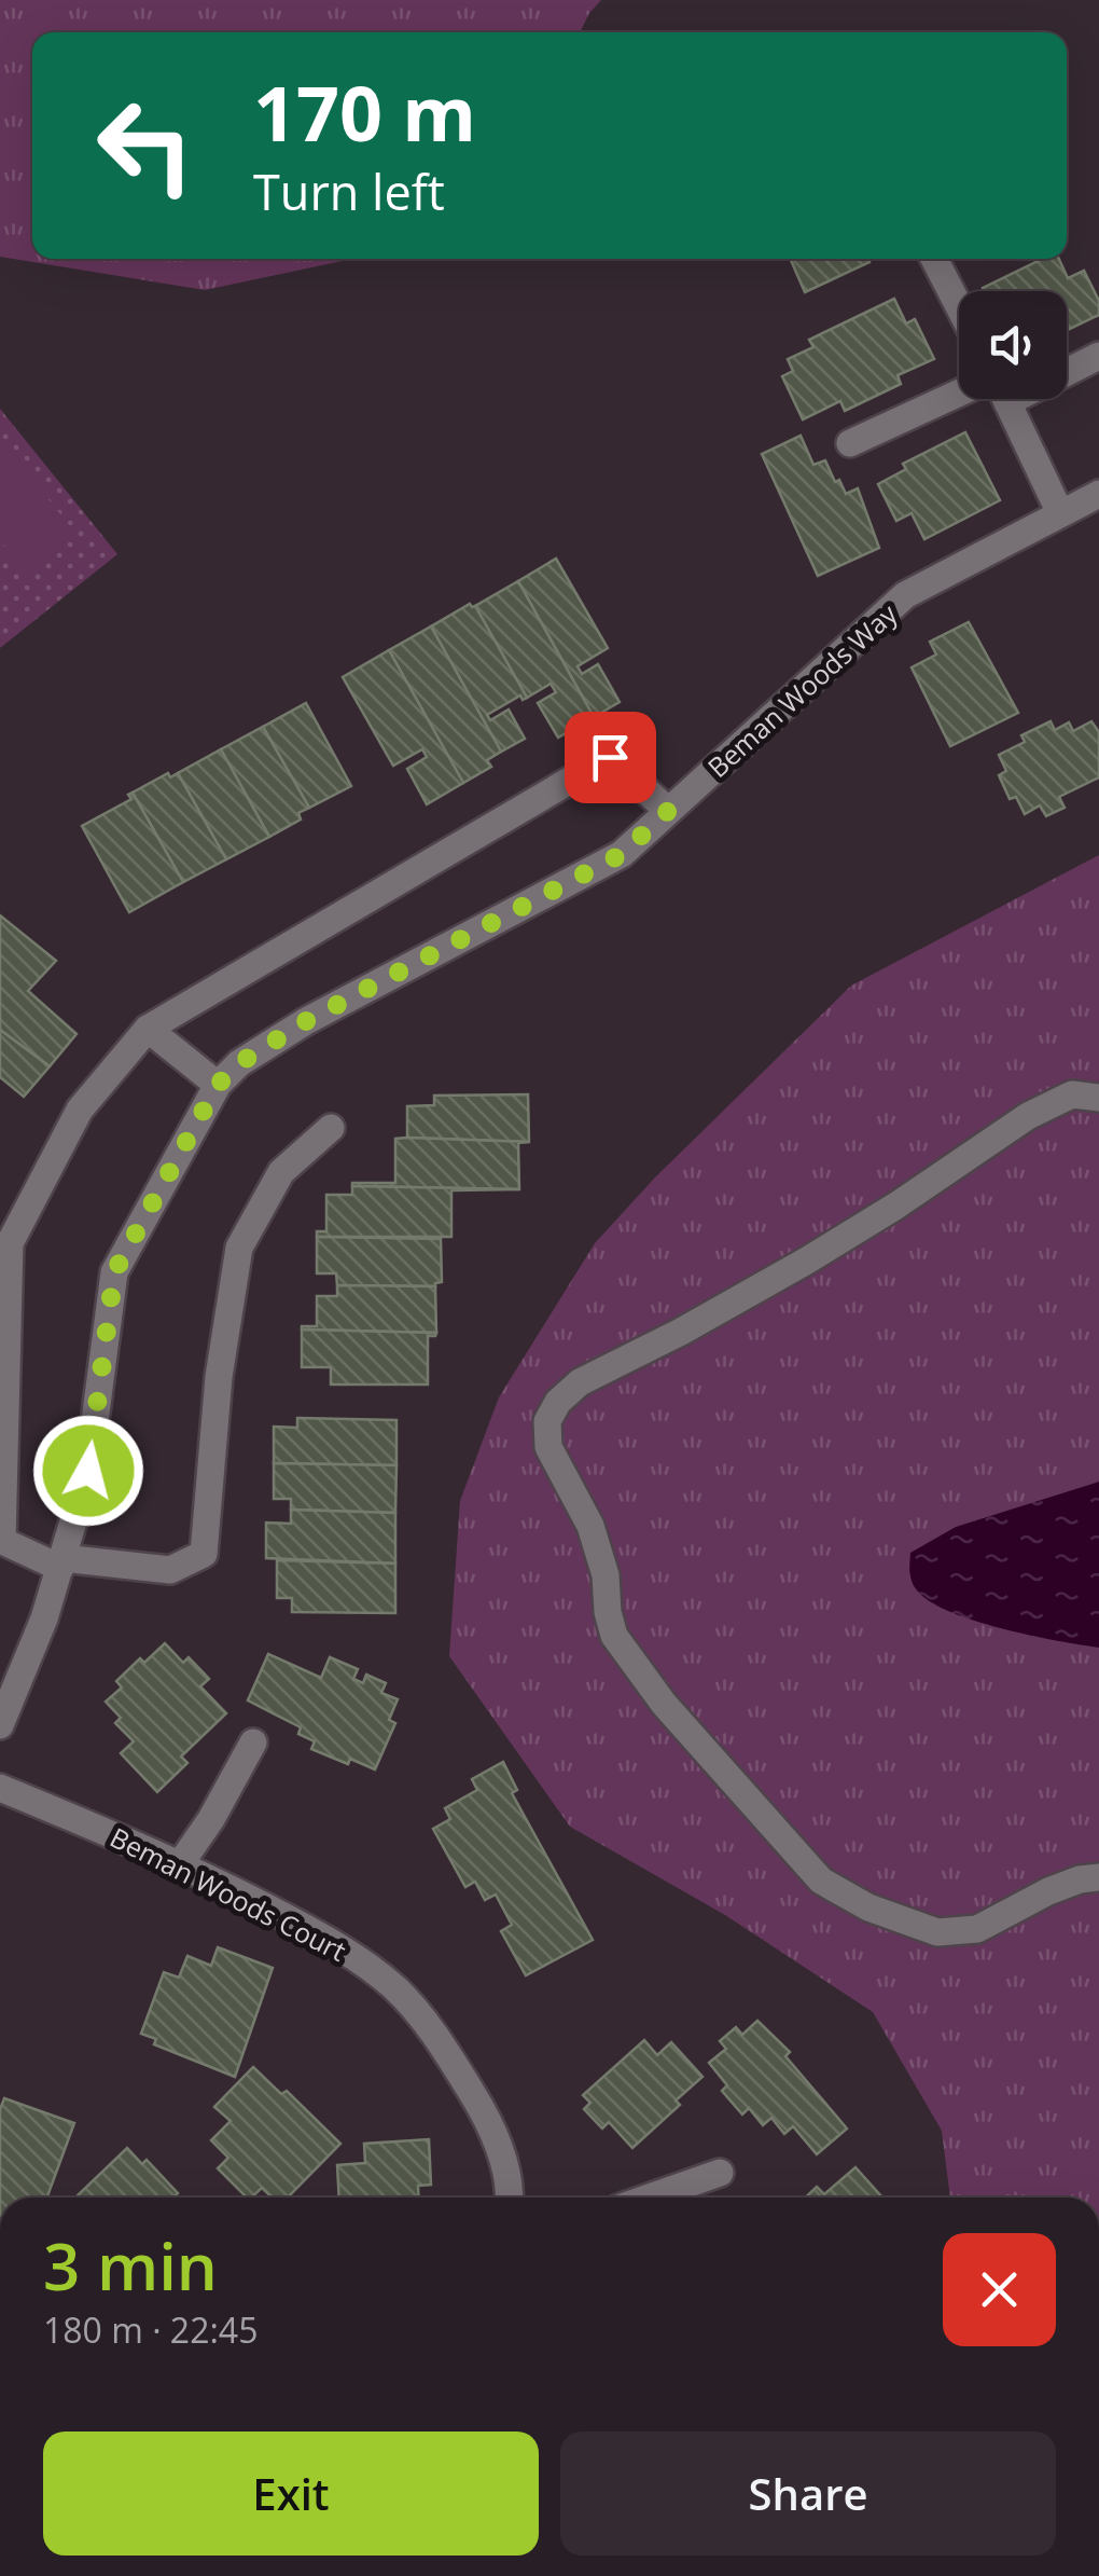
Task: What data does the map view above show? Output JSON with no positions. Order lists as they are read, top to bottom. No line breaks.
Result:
{"streets":{"street":["Beman Woods Way","Beman Woods Court"]},"page":{"turn":["170 m","Turn left"],"heading":["3 min","180 m · 22:45"],"buttons":["Exit","Share"]}}
